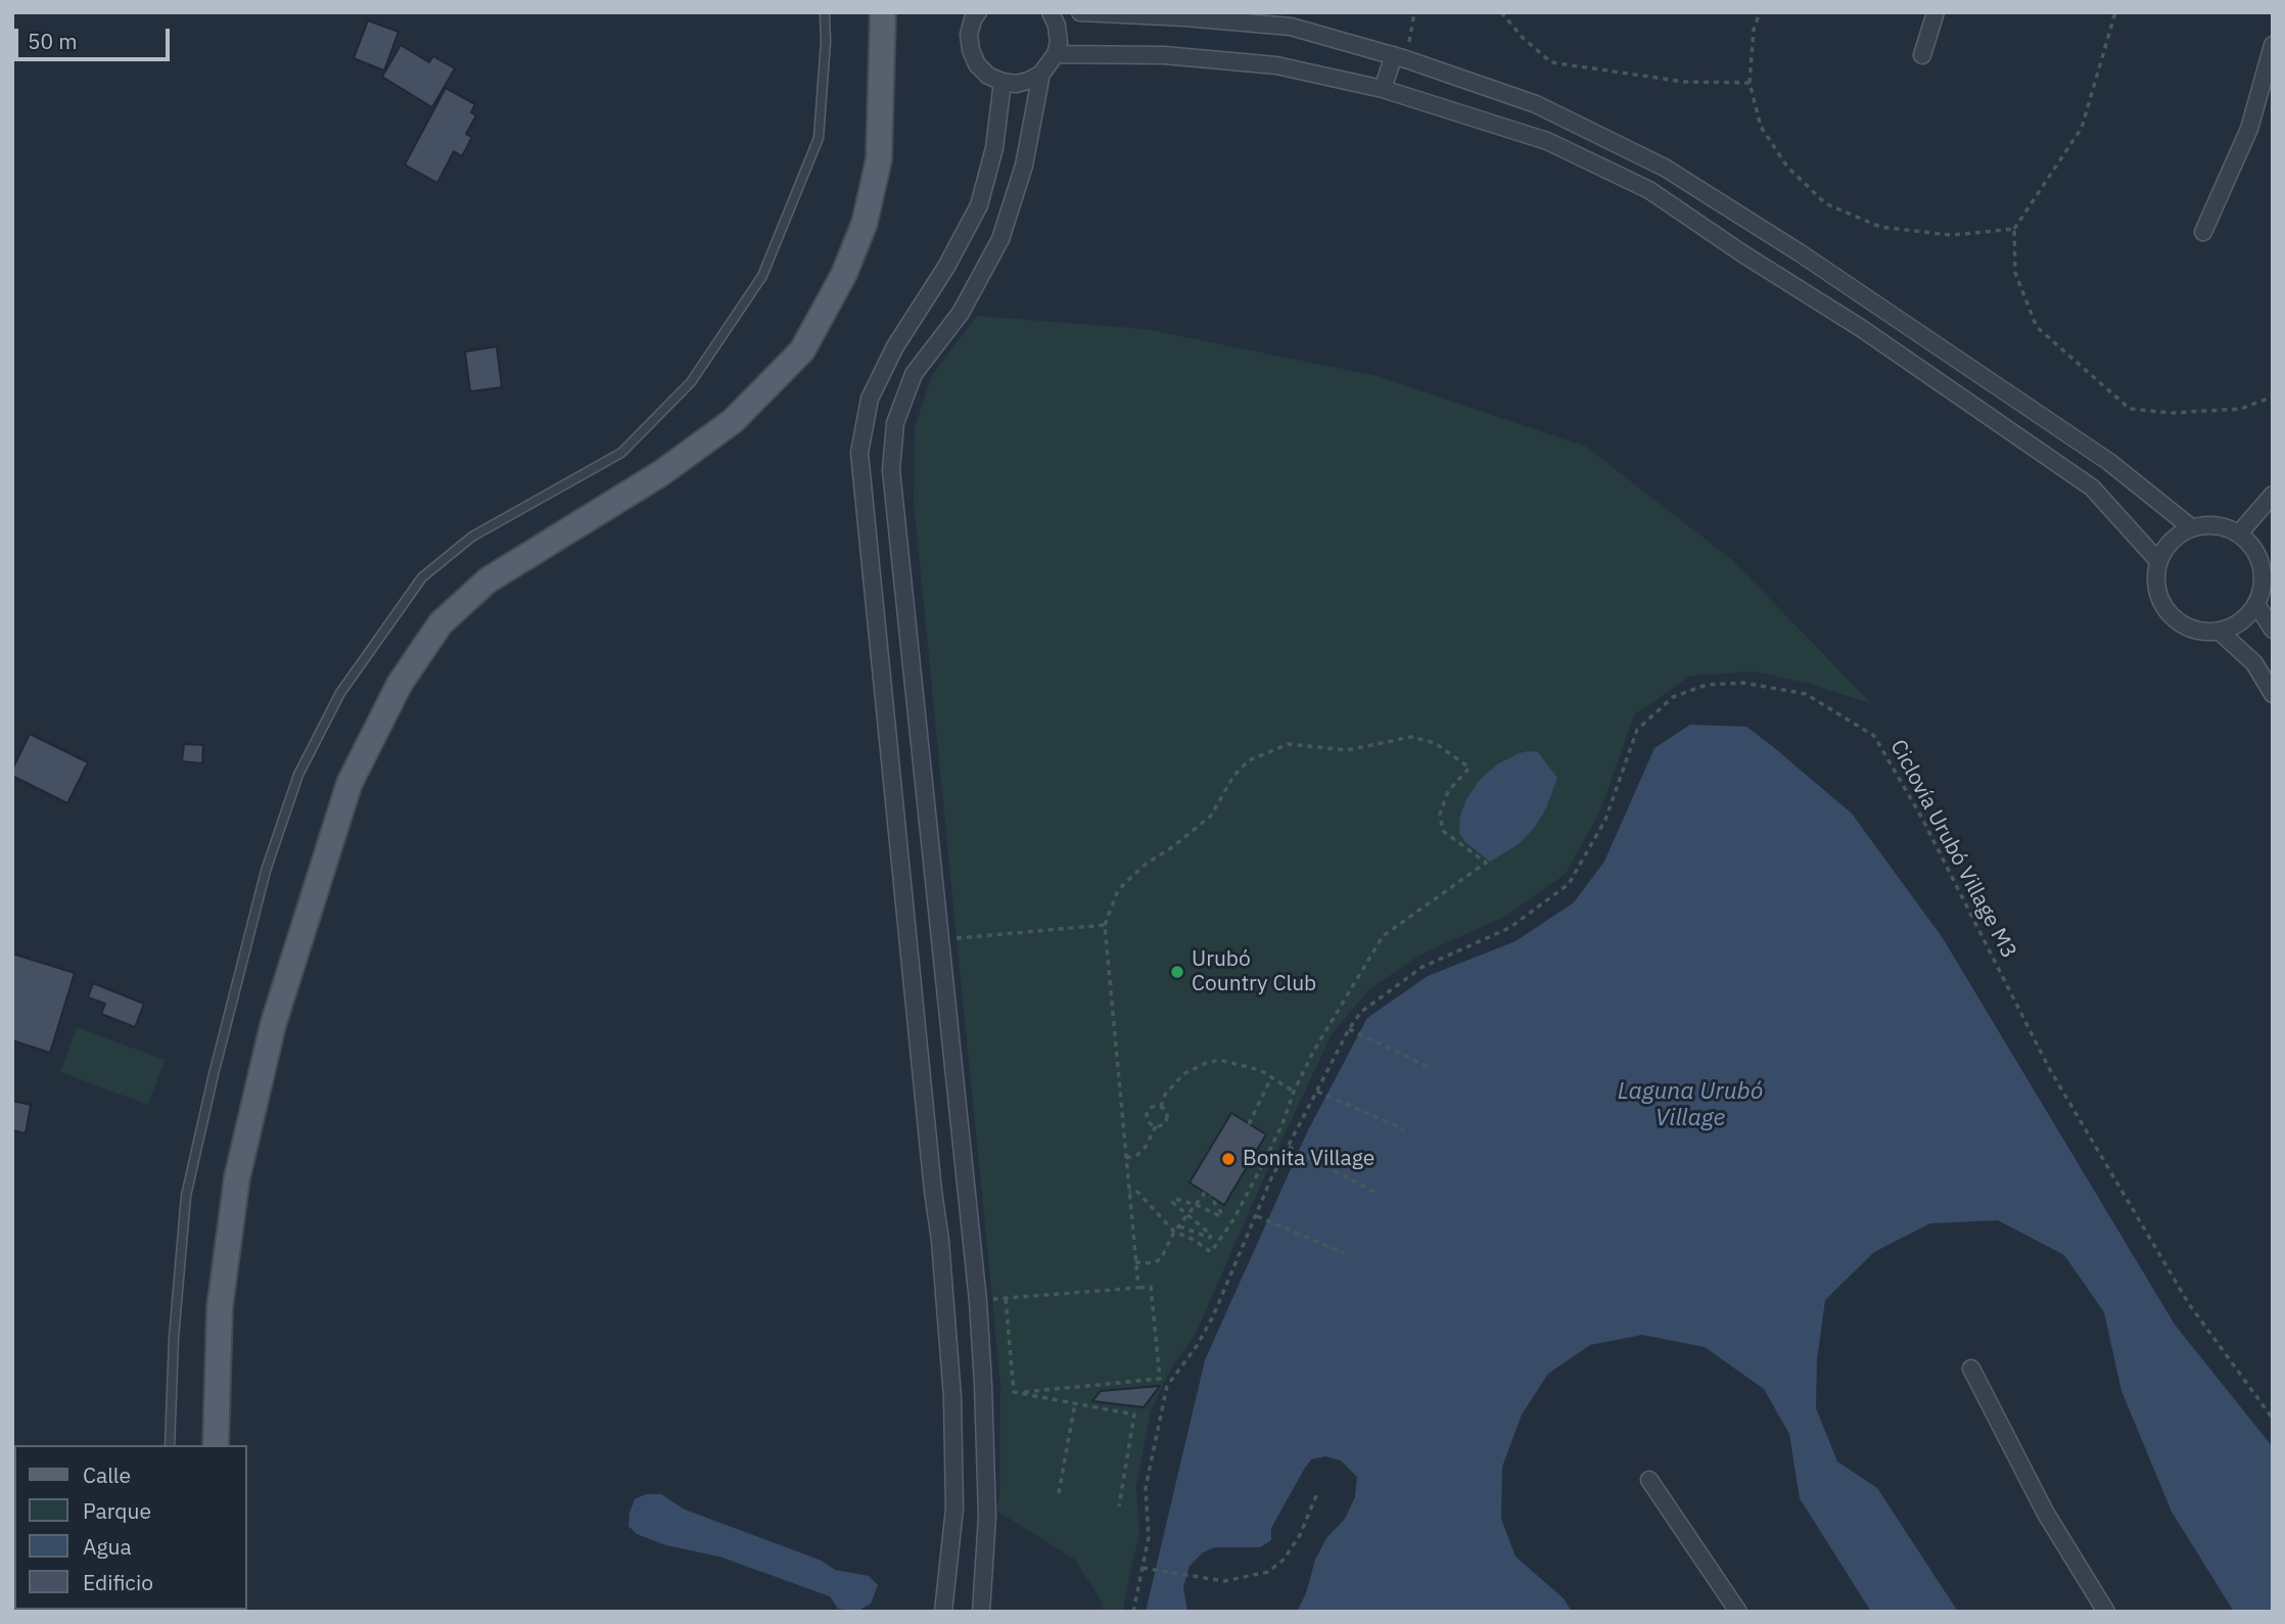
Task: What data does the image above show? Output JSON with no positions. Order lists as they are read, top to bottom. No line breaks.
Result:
{"streets":{"path":["Ciclovía Urubó Village M3"]},"water":["Laguna Urubó Village"],"places":["Urubó Country Club","Bonita Village"],"legend":["Calle","Parque","Agua","Edificio"],"scale_bar":"50 m"}
